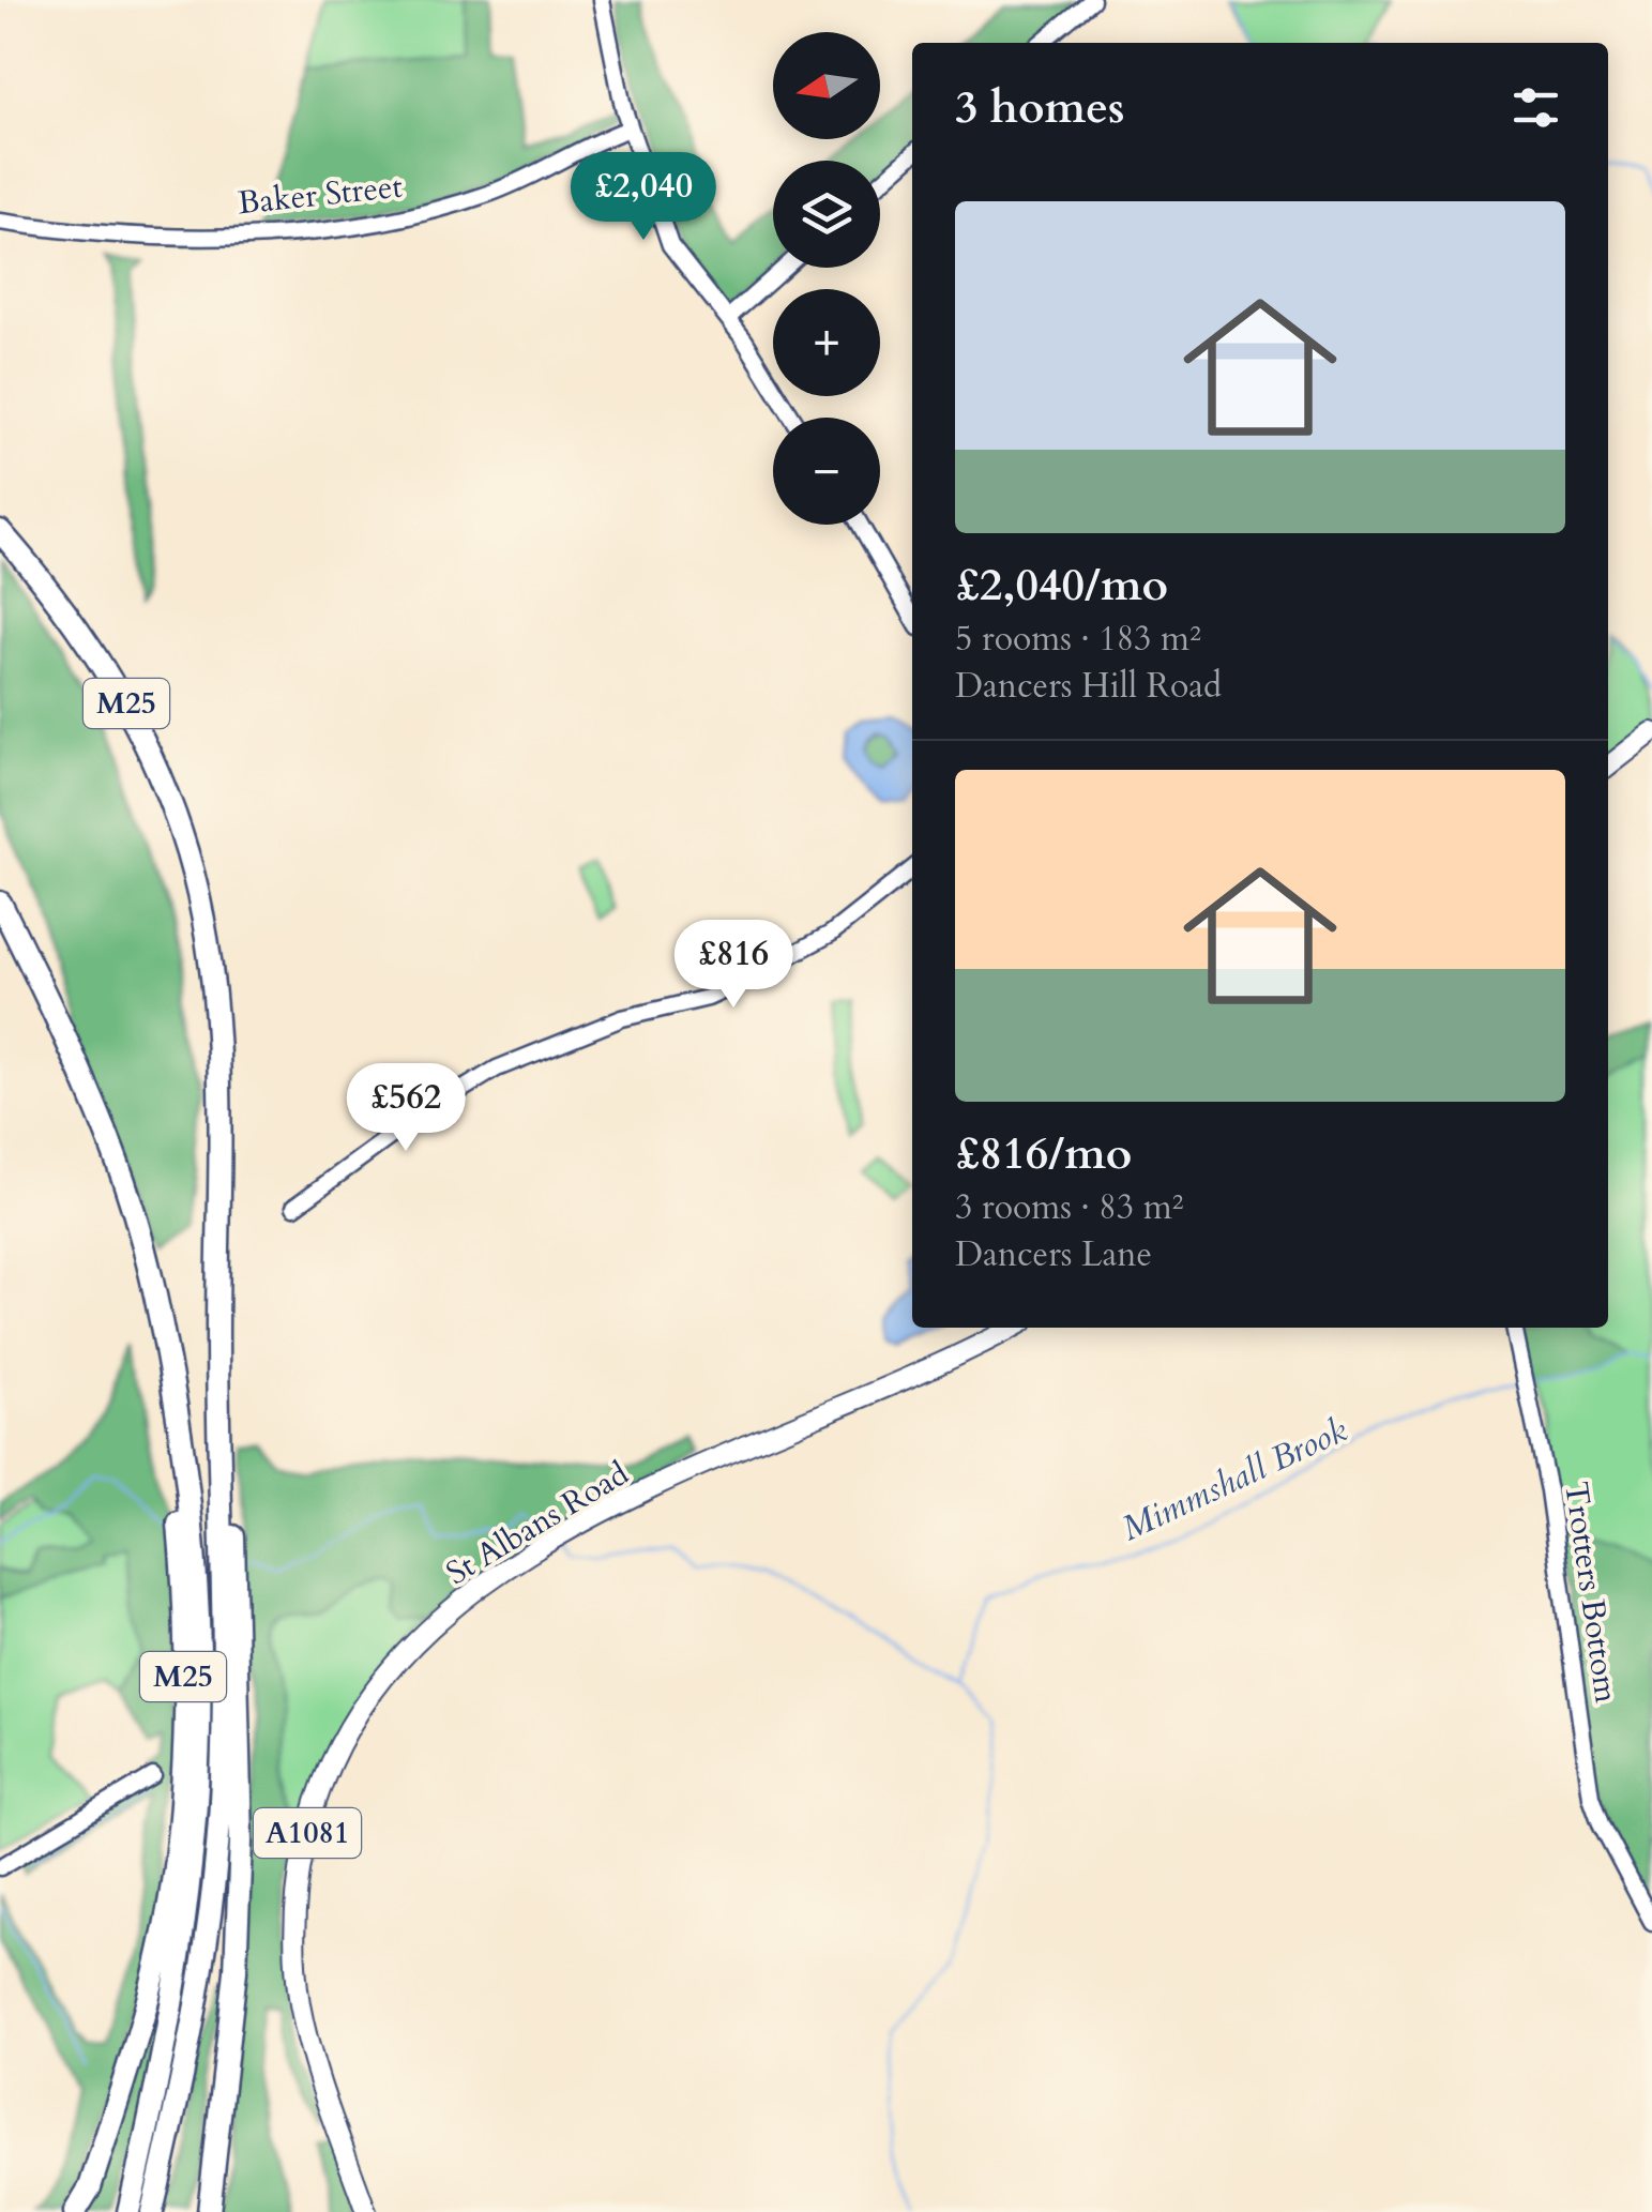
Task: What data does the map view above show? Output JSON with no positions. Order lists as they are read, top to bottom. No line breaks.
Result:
{"streets":{"highway":["M25"],"main road":["St Albans Road","A1081"],"street":["Baker Street","Trotters Bottom"]},"water":["Mimmshall Brook"],"north":"left","page":{"map_buttons":["+","−"],"heading":"3 homes","price":["£2,040","£816","£562"],"list":[{"name":"£2,040/mo","note":"5 rooms · 183 m² · Dancers Hill Road"},{"name":"£816/mo","note":"3 rooms · 83 m² · Dancers Lane"}]}}
